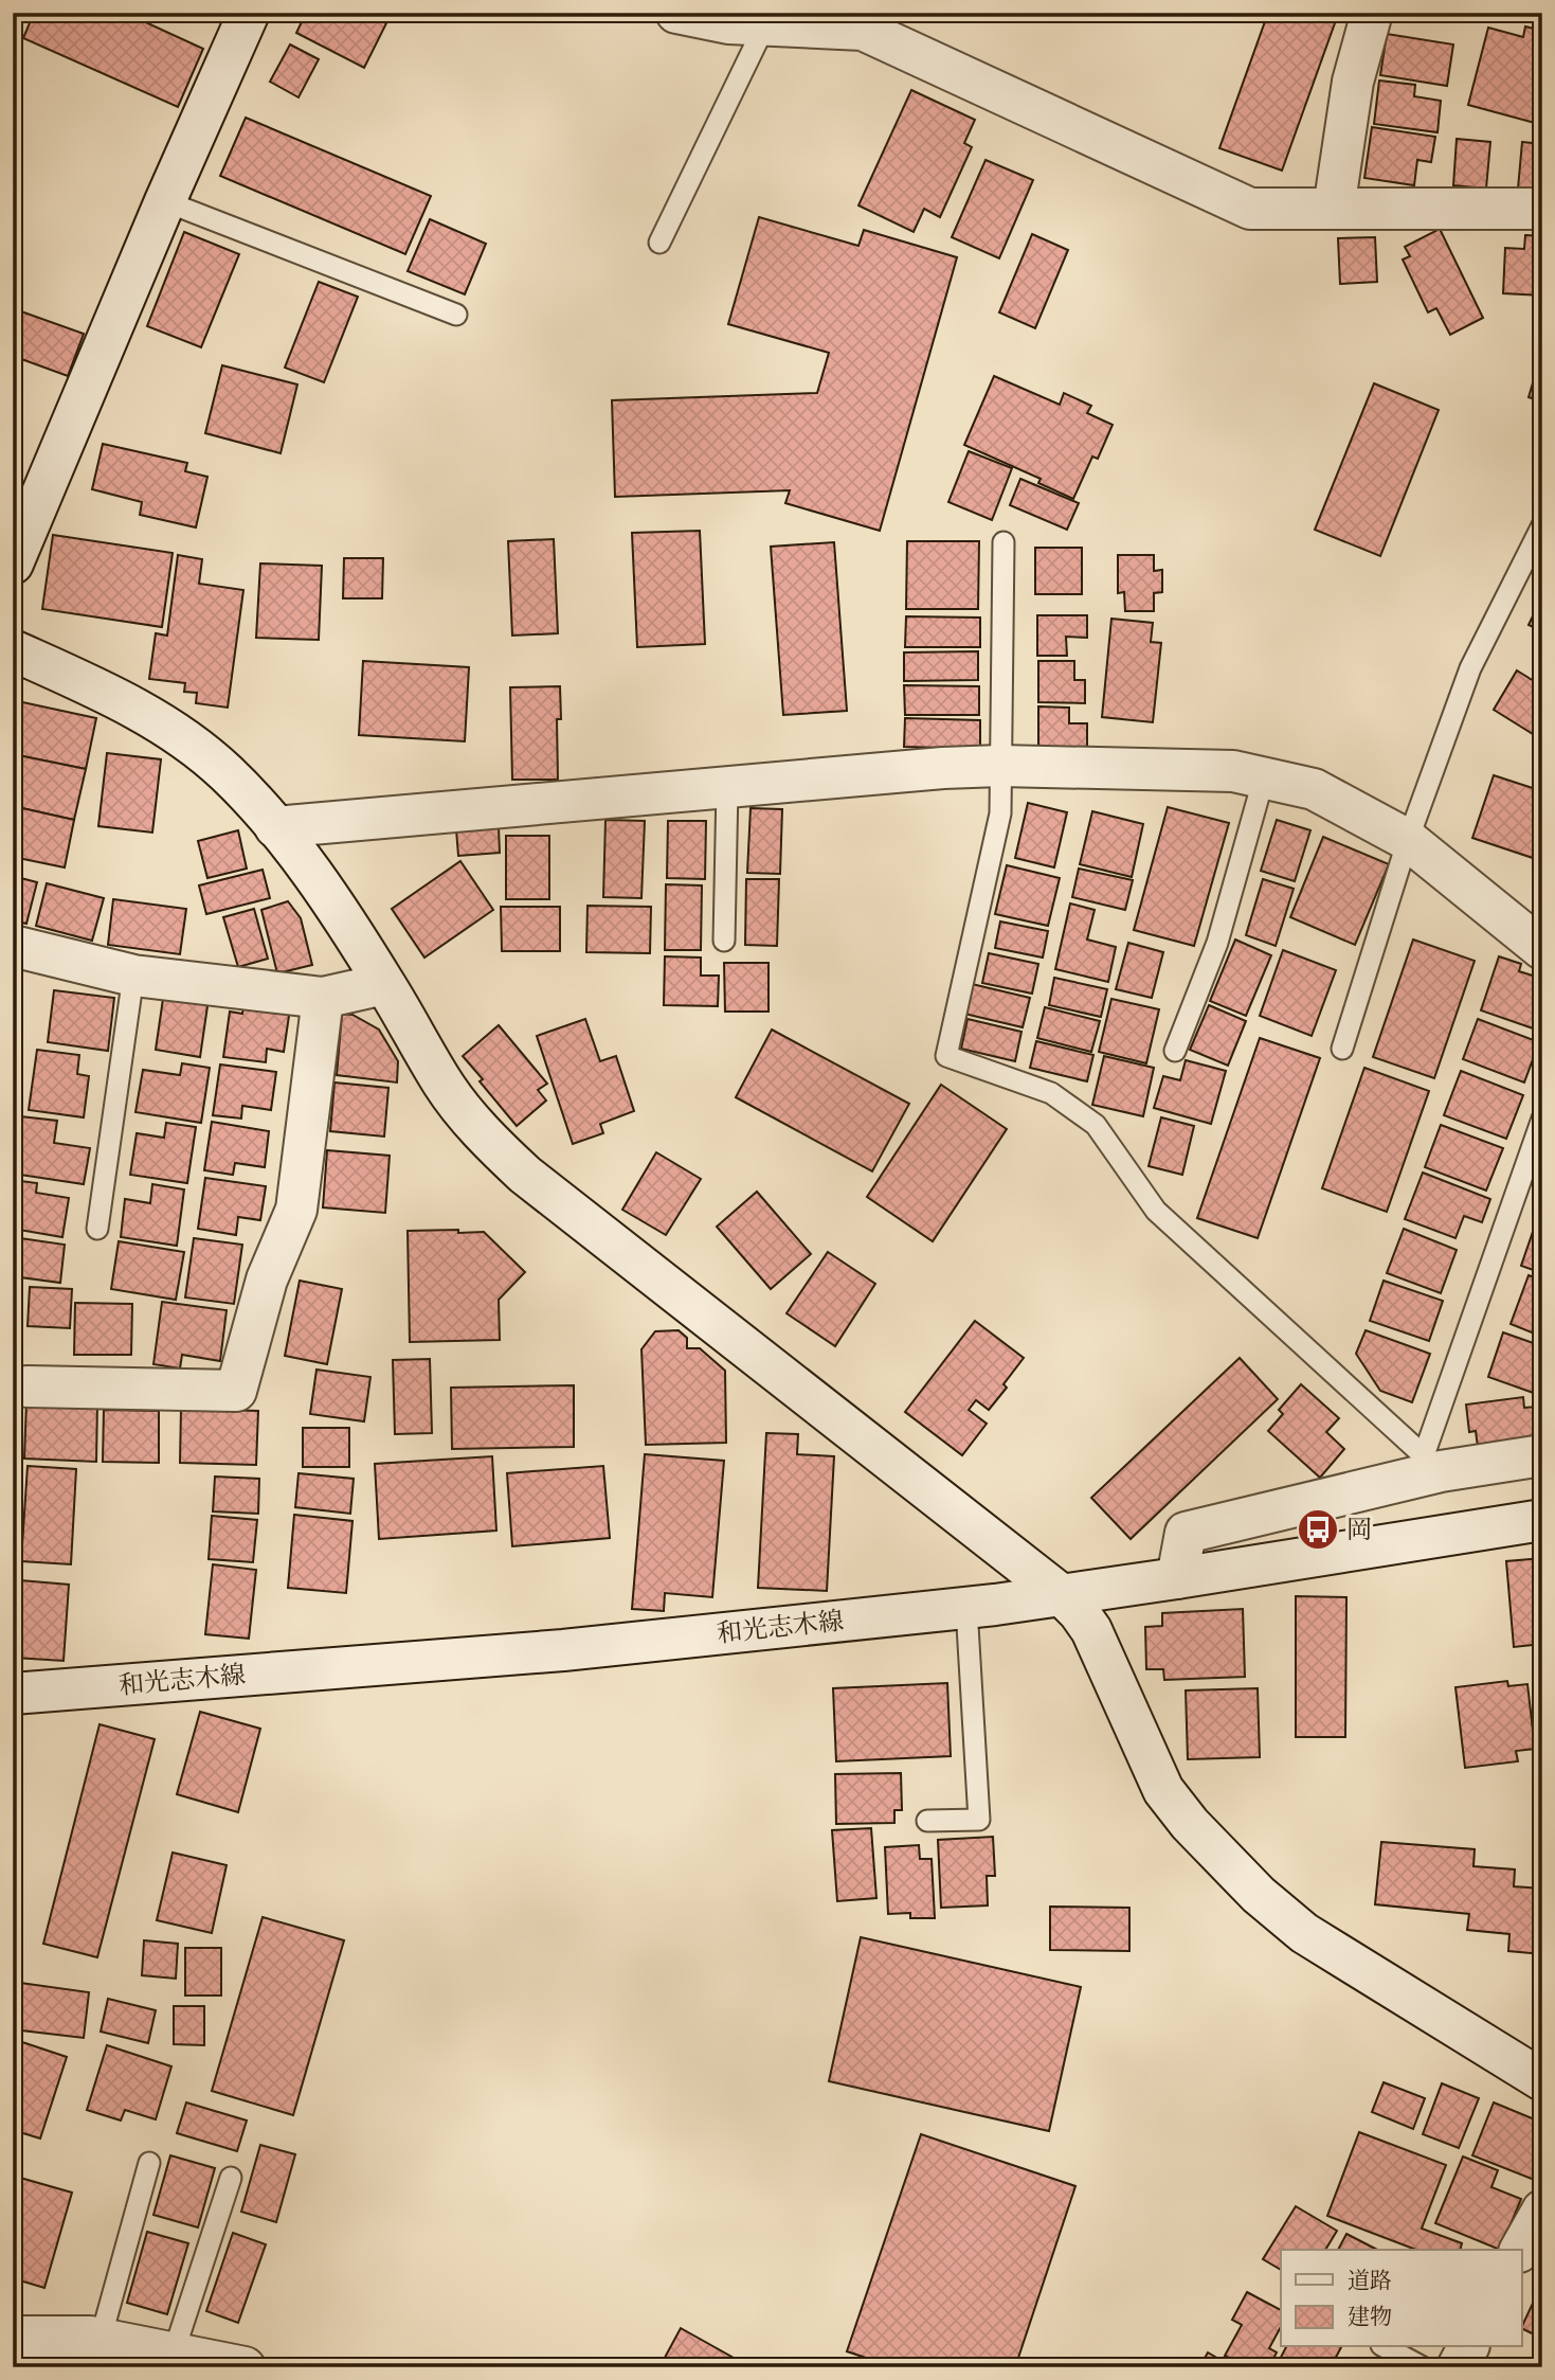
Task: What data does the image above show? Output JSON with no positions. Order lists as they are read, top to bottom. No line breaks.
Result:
{"streets":{"street":["和光志木線"]},"places":{"bus stop":["岡"]},"legend":["道路","建物"]}
